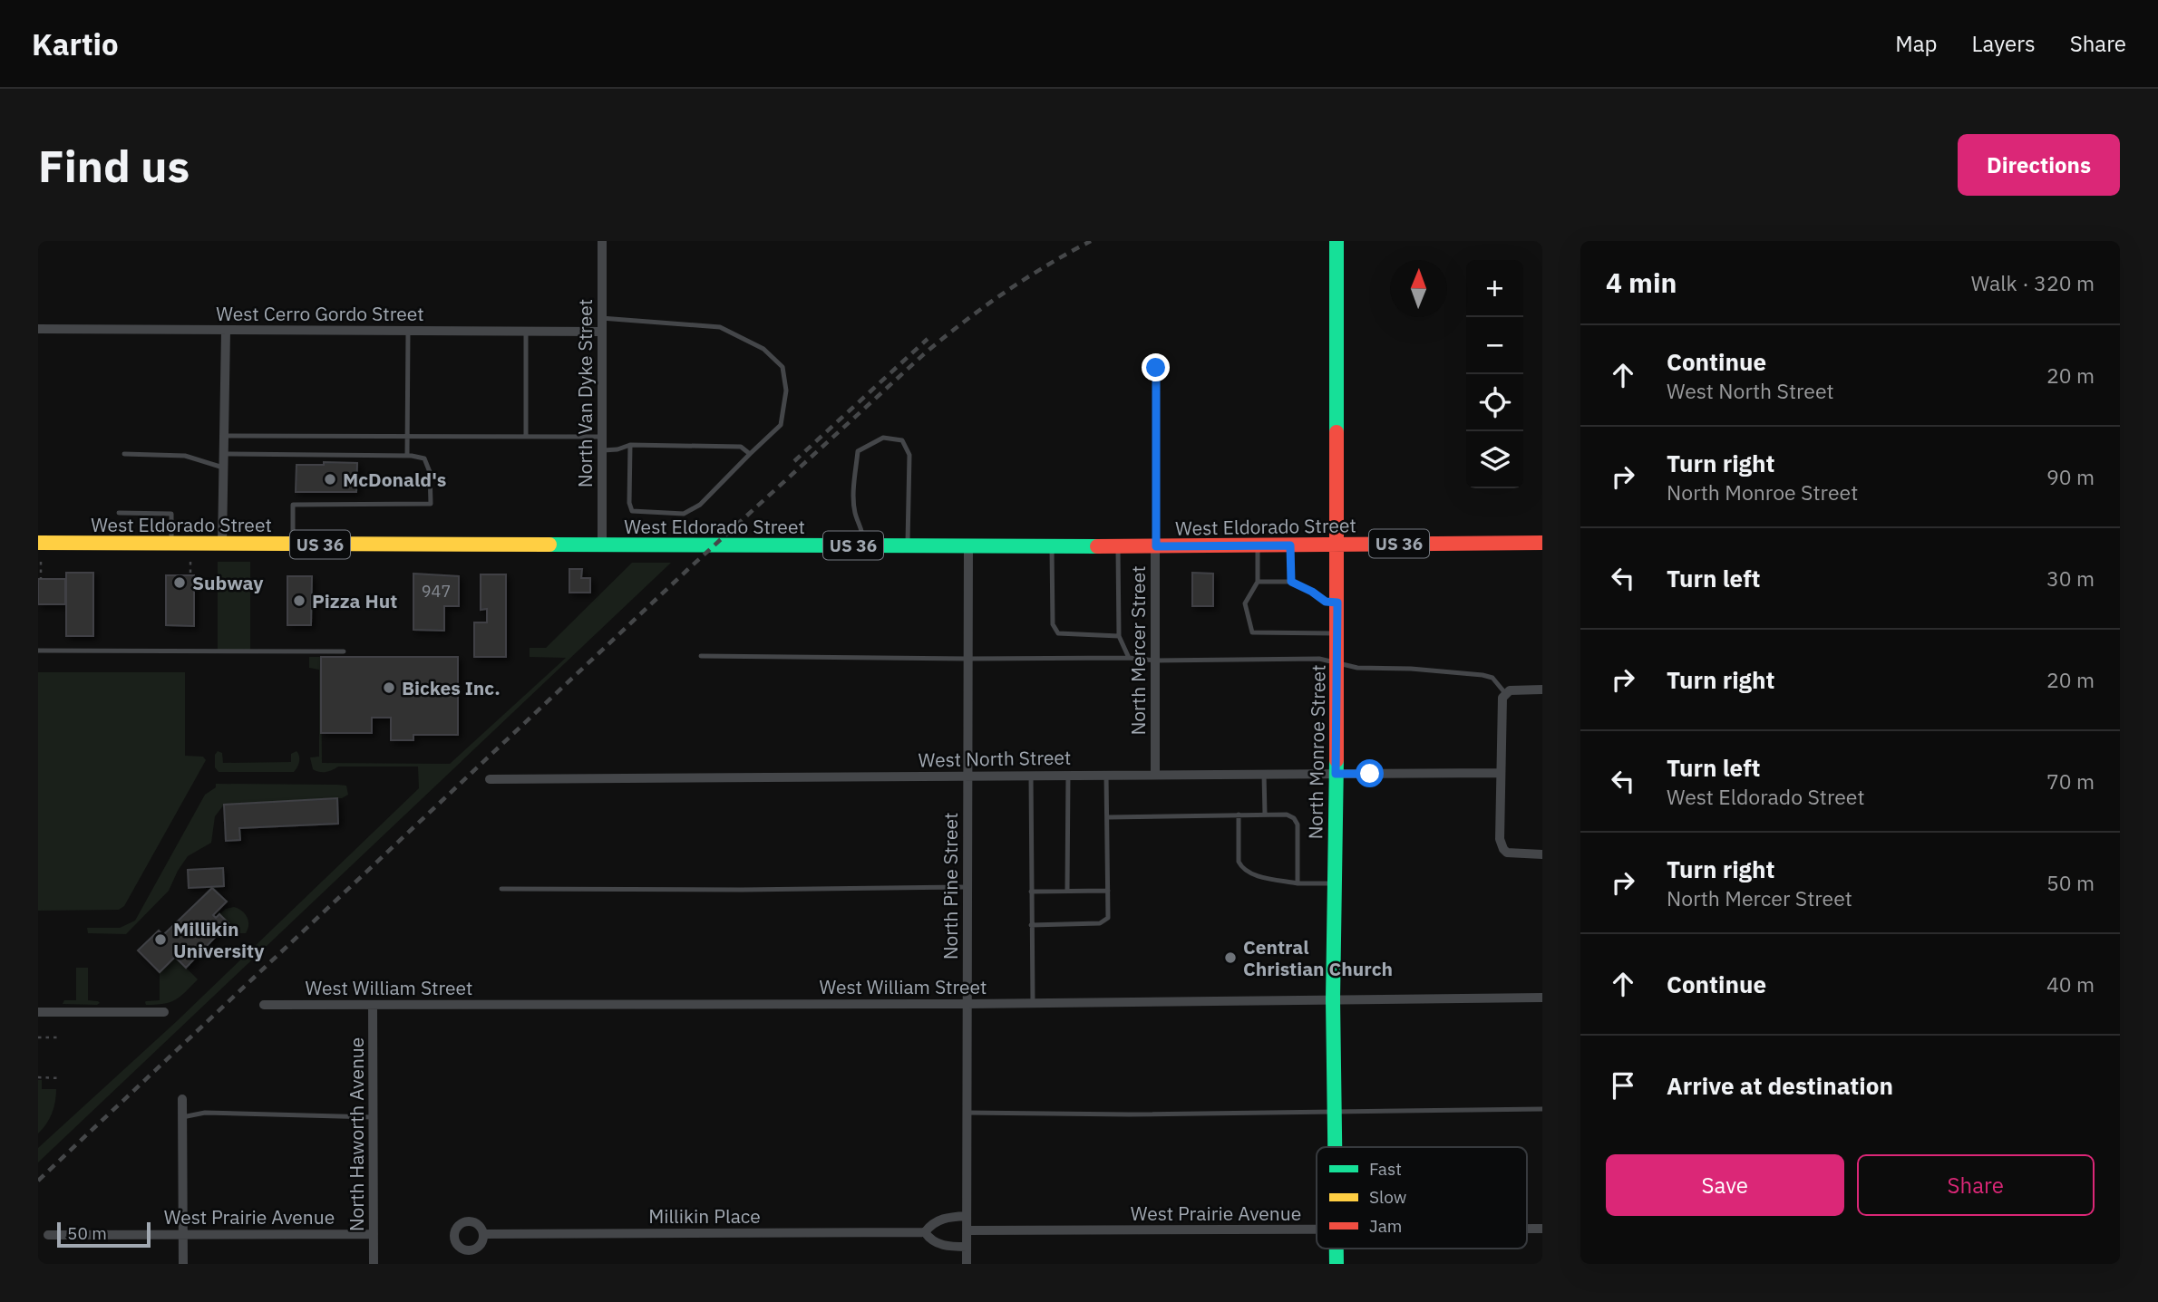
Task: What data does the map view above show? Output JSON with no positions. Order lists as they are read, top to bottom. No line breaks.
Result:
{"streets":{"main road":["West Eldorado Street","US 36","North Monroe Street"],"street":["West Cerro Gordo Street","North Van Dyke Street","North Mercer Street","West North Street","North Pine Street","West William Street","North Haworth Avenue","West Prairie Avenue","Millikin Place"]},"crossings":[["West Cerro Gordo Street","North Van Dyke Street"],["North Van Dyke Street","West Eldorado Street"],["West Eldorado Street","North Mercer Street"],["West Eldorado Street","North Monroe Street"],["West Eldorado Street","North Pine Street"],["North Mercer Street","West North Street"],["North Monroe Street","West North Street"],["North Monroe Street","West William Street"],["West North Street","North Pine Street"],["North Pine Street","West William Street"],["North Pine Street","West Prairie Avenue"],["North Pine Street","Millikin Place"],["West William Street","North Haworth Avenue"],["North Haworth Avenue","West Prairie Avenue"]],"places":["McDonald's","Subway","Pizza Hut","Bickes Inc.","Millikin University","Central Christian Church"],"house_numbers":["947"],"legend":["Fast","Slow","Jam"],"scale_bar":"50 m","north":"top","page":{"header":"Kartio","nav":["Map","Layers","Share"],"buttons":["Directions",["Save","Share"]],"title":"Find us","heading":["4 min","Walk · 320 m"],"map_buttons":["+","−"],"list":[["Continue","West North Street","20 m"],["Turn right","North Monroe Street","90 m"],["Turn left","30 m"],["Turn right","20 m"],["Turn left","West Eldorado Street","70 m"],["Turn right","North Mercer Street","50 m"],["Continue","40 m"],"Arrive at destination"],"scale":"50 m"}}
